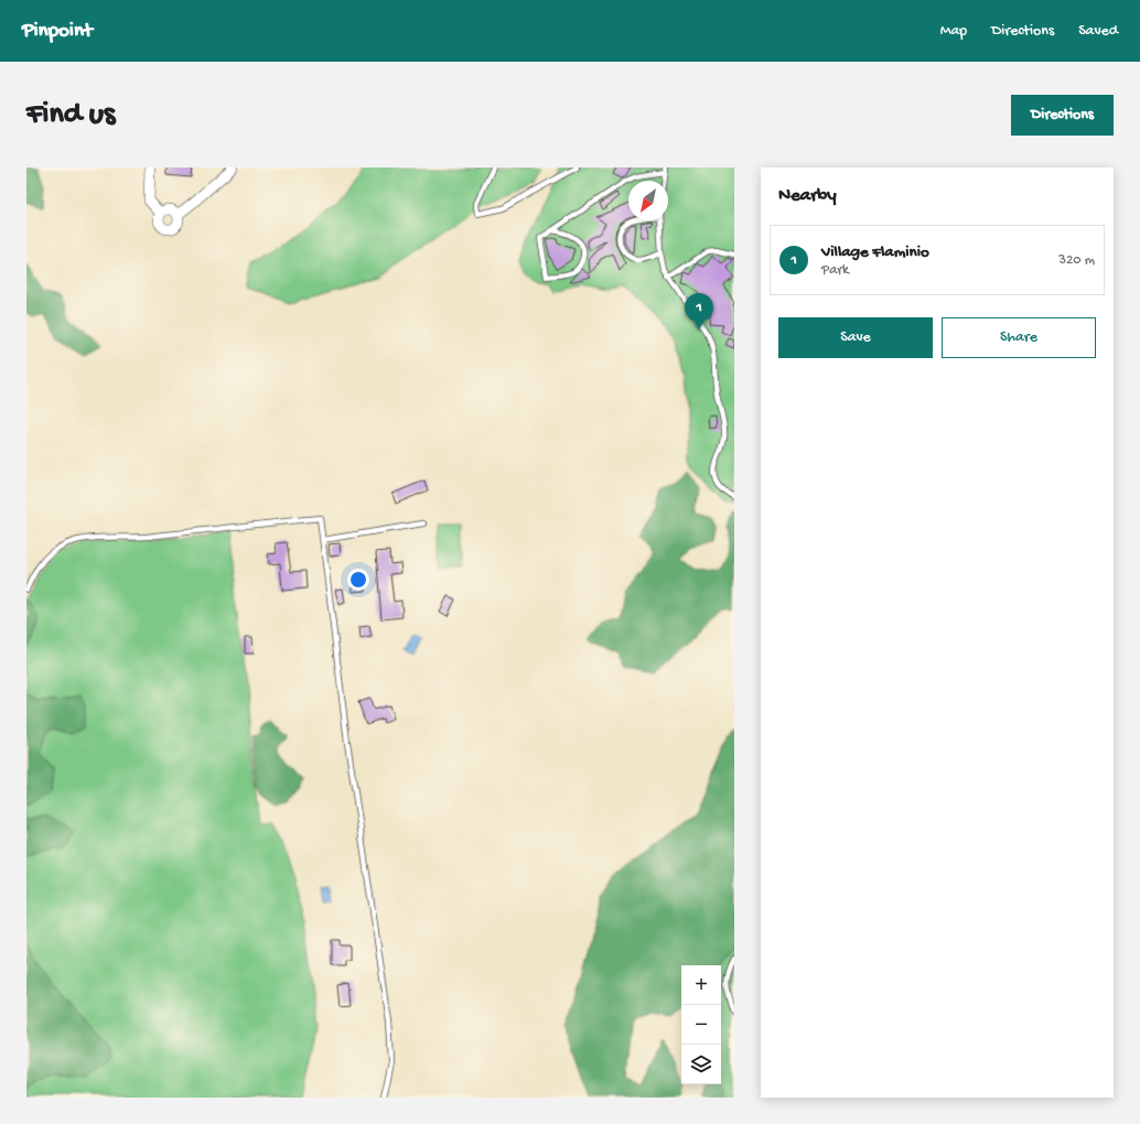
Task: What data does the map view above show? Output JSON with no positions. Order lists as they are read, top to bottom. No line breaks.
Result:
{"north":"bottom left","page":{"header":"Pinpoint","nav":["Map","Directions","Saved"],"buttons":["Directions",["Save","Share"]],"title":"Find us","heading":"Nearby","list":[{"mark":"1","name":"Village Flaminio","note":"Park","value":"320 m"}],"pins":"1","map_buttons":["+","−"]}}
